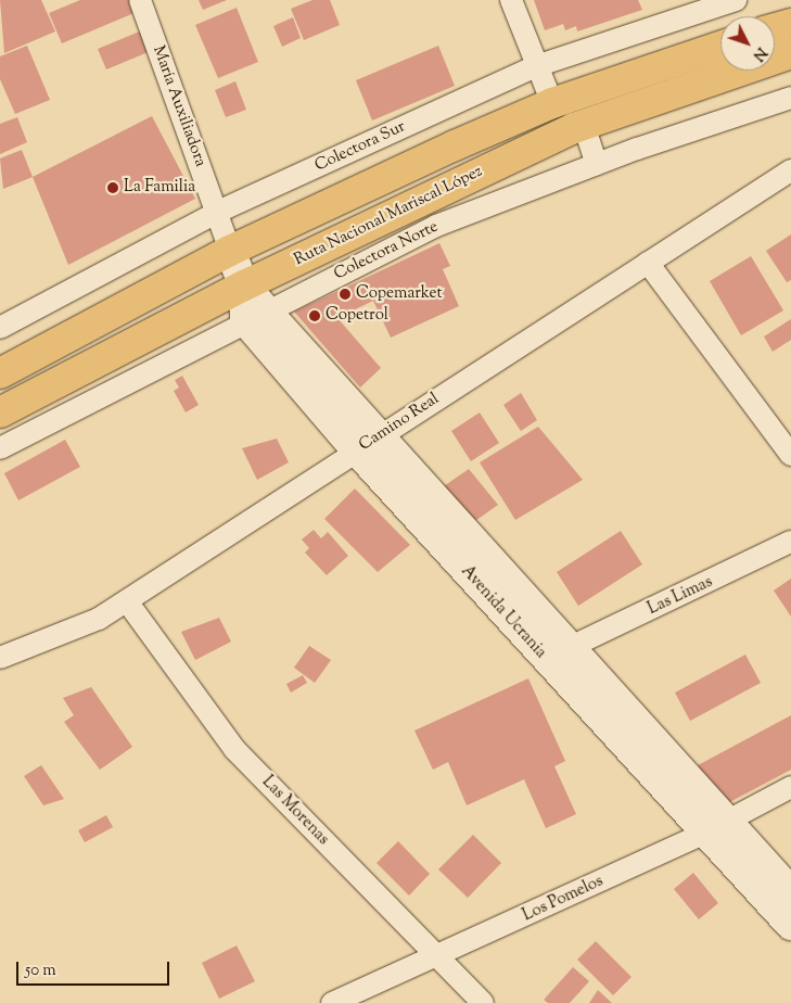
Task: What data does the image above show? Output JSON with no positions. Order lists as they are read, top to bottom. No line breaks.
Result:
{"streets":{"highway":["Ruta Nacional Mariscal López"],"main road":["Avenida Ucrania"],"street":["María Auxiliadora","Colectora Sur","Colectora Norte","Camino Real","Las Limas","Las Morenas","Los Pomelos"]},"crossings":[["María Auxiliadora","Colectora Sur"],["Colectora Norte","Avenida Ucrania"],["Camino Real","Avenida Ucrania"],["Camino Real","Las Morenas"],["Las Limas","Avenida Ucrania"],["Avenida Ucrania","Los Pomelos"],["Las Morenas","Los Pomelos"]],"places":["La Familia","Copemarket","Copetrol"],"scale_bar":"50 m","north":"bottom right"}
